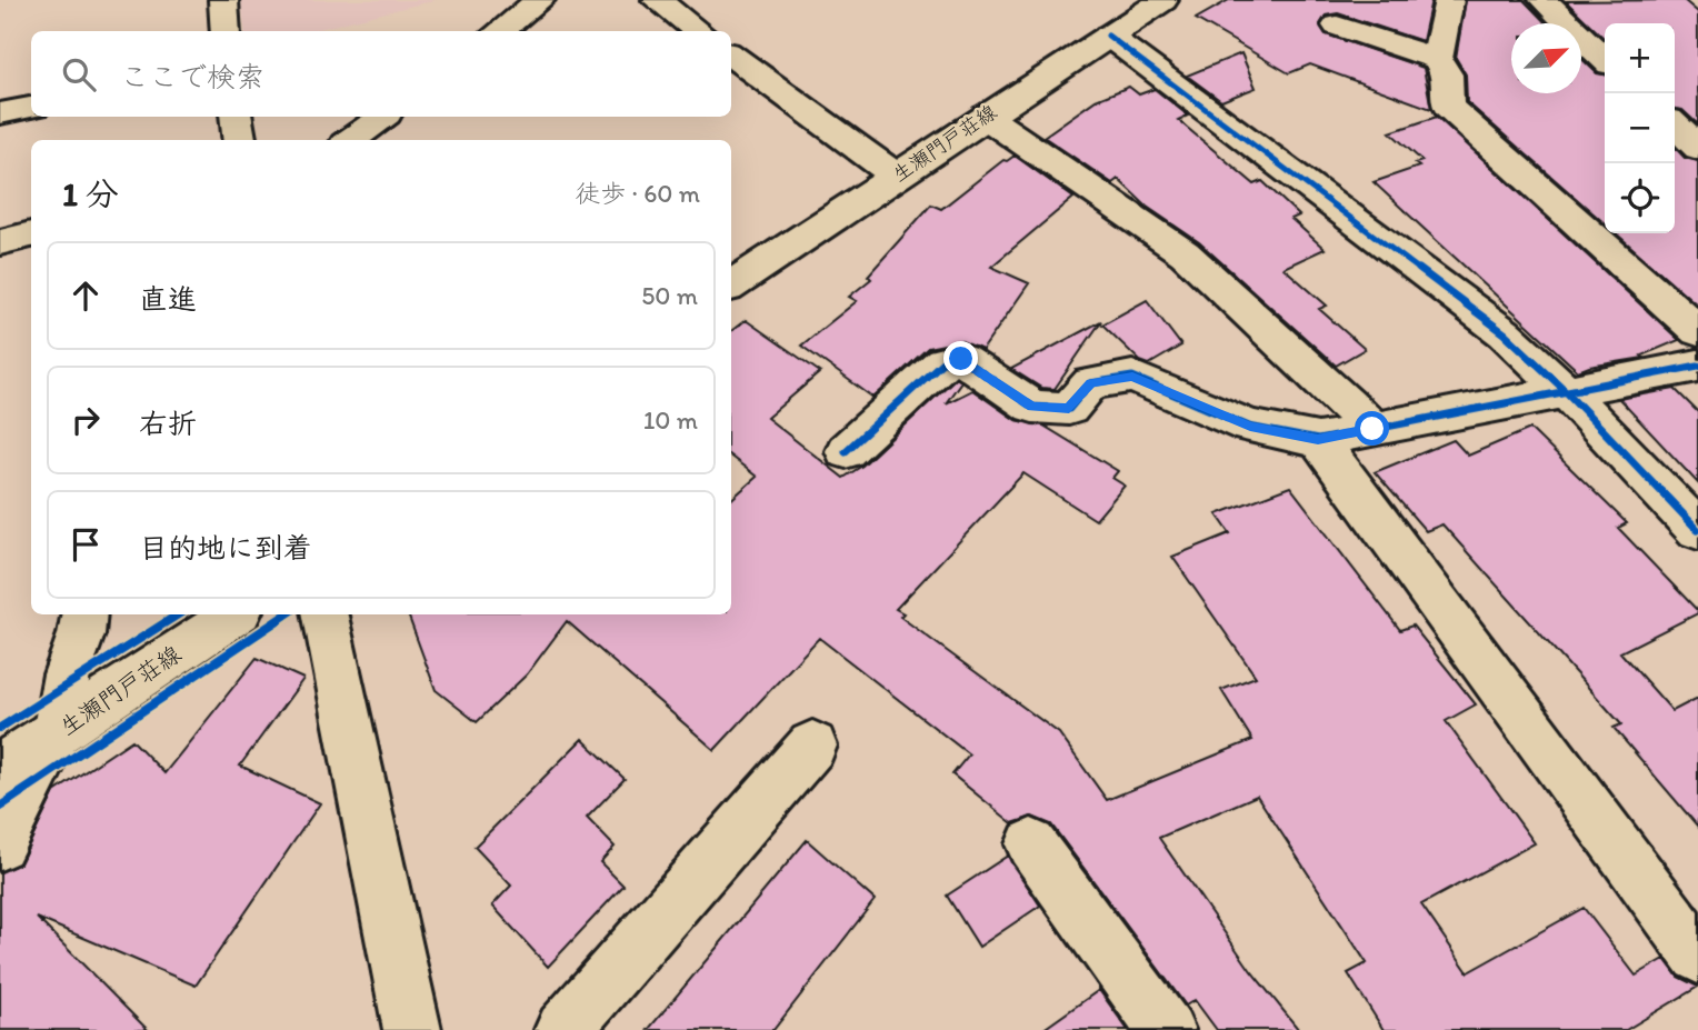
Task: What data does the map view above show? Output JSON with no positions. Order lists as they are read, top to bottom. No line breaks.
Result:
{"streets":{"street":["生瀬門戸荘線"]},"north":"top right","page":{"map_buttons":["+","−"],"search":"ここで検索","heading":["1 分","徒歩 · 60 m"],"list":[["直進","50 m"],["右折","10 m"],"目的地に到着"]}}
